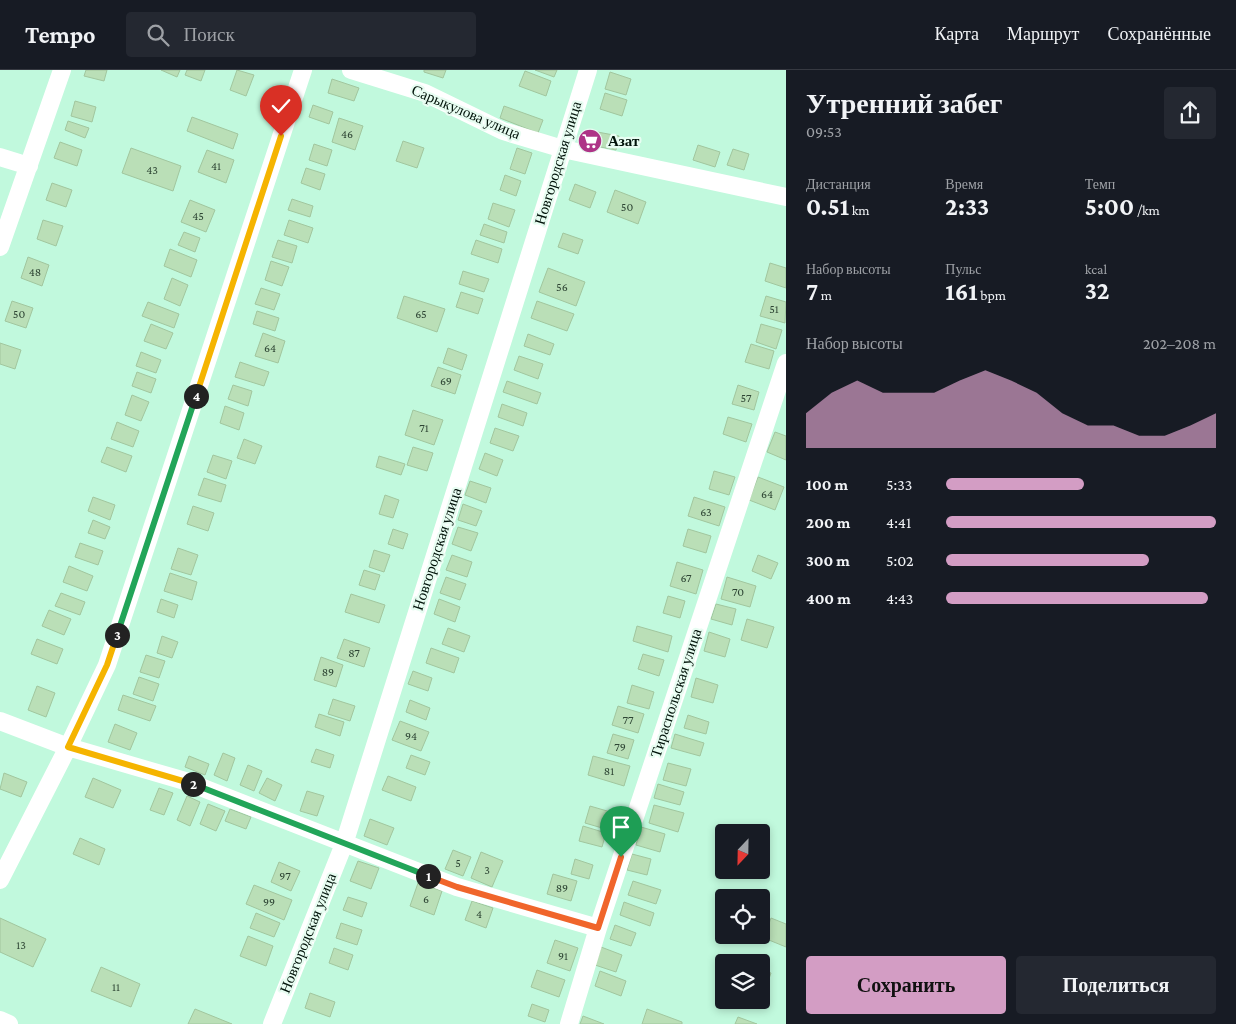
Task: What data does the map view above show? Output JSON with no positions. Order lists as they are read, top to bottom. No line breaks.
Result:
{"streets":{"street":["Сарыкулова улица","Новгородская улица","Тираспольская улица"]},"crossings":[["Сарыкулова улица","Новгородская улица"]],"places":{"supermarket":["Азат"]},"house_numbers":["46","41","43","50","45","48","56","51","50","65","64","69","57","71","64","63","67","70","87","89","77","94","79","81","5","3","97","89","6","99","4","13","91","11"],"north":"bottom","page":{"header":"Tempo","search":"Поиск","nav":["Карта","Маршрут","Сохранённые"],"heading":["Утренний забег","09:53"],"stats":[["Дистанция","0.51 km"],["Время","2:33"],["Темп","5:00 /km"],["Набор высоты","7 m"],["Пульс","161 bpm"],["kcal","32"]],"chart":["Набор высоты","202–208 m"],"pins":["4","3","2","1"],"list":[{"name":"100 m","note":"5:33"},{"name":"200 m","note":"4:41"},{"name":"300 m","note":"5:02"},{"name":"400 m","note":"4:43"}],"buttons":["Сохранить","Поделиться"]}}
